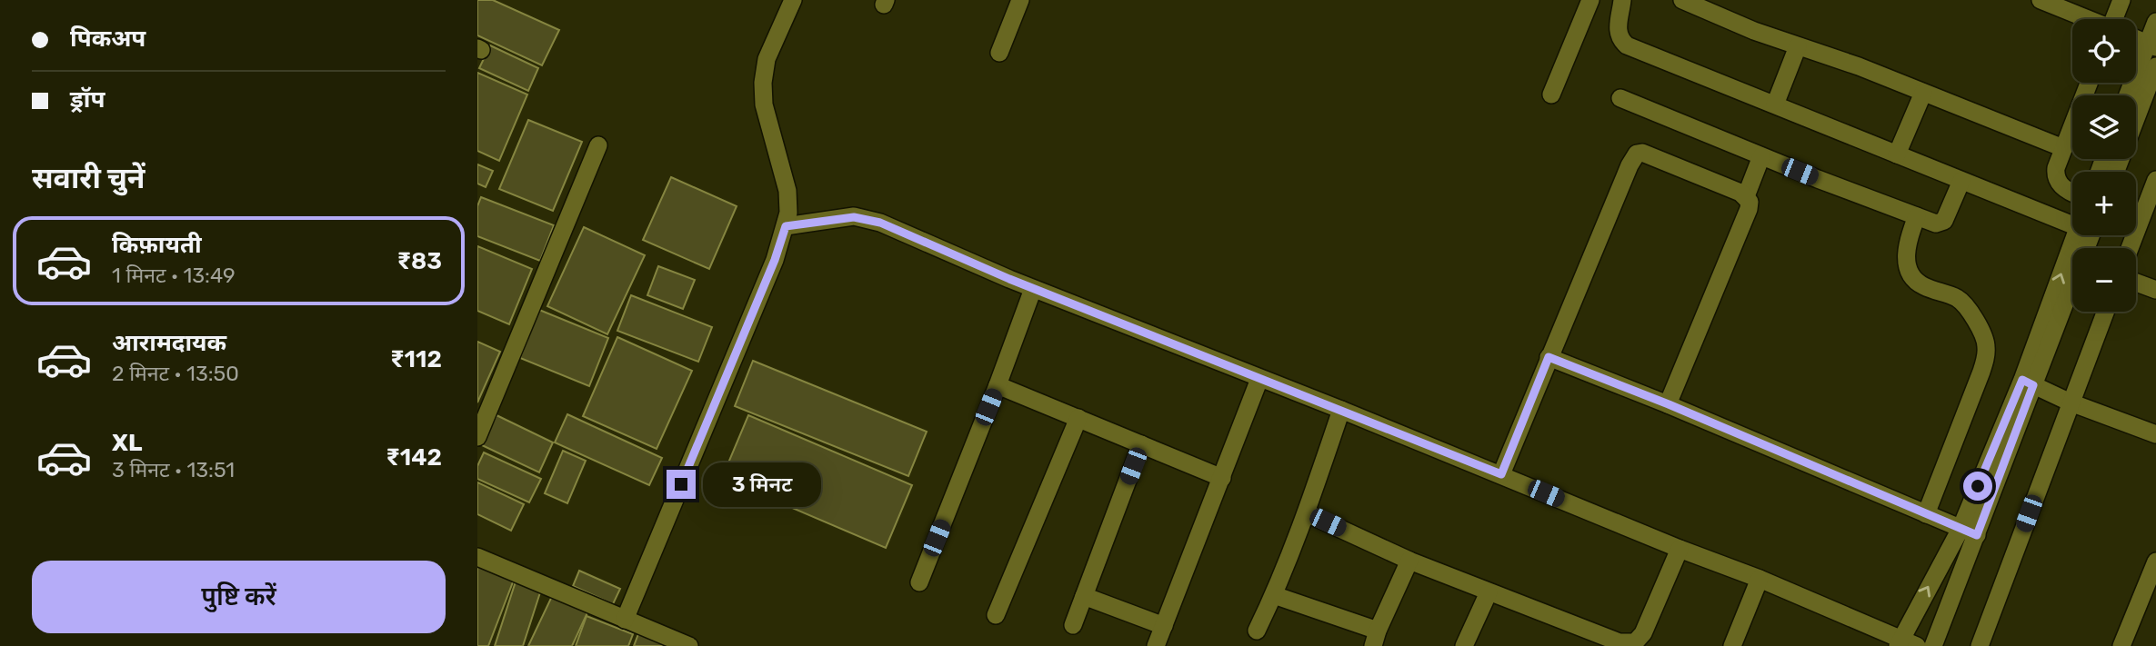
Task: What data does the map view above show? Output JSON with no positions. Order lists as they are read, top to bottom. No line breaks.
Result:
{"page":{"banner":["पिकअप","ड्रॉप"],"map_buttons":["+","−"],"heading":"सवारी चुनें","list":[{"name":"किफ़ायती","note":"1 मिनट · 13:49","value":"₹83"},{"name":"आरामदायक","note":"2 मिनट · 13:50","value":"₹112"},{"name":"XL","note":"3 मिनट · 13:51","value":"₹142"}],"bubble":"3 मिनट","buttons":"पुष्टि करें"}}
